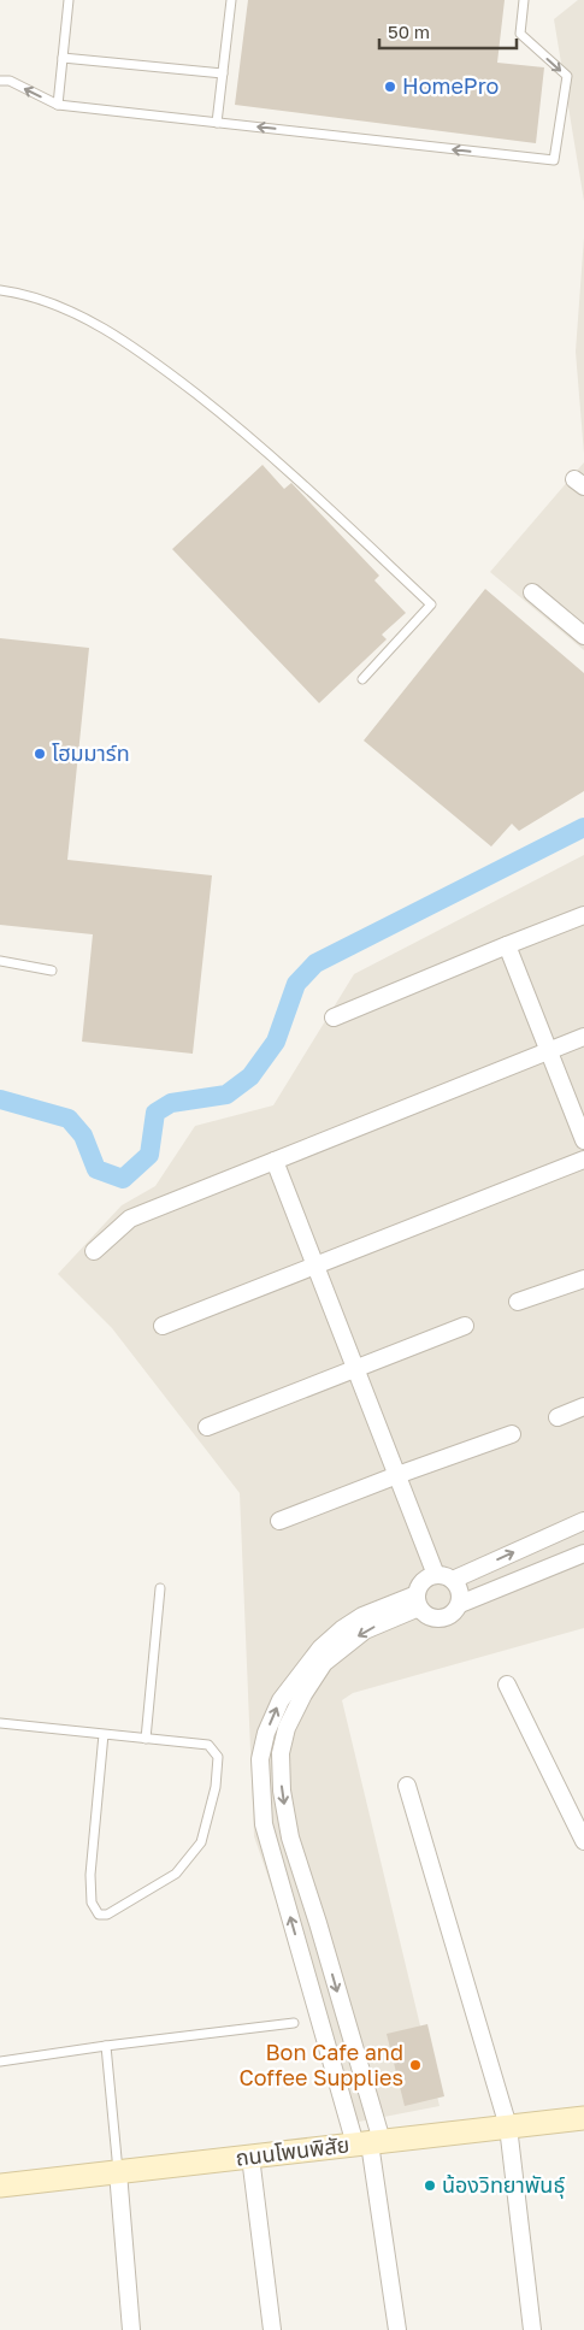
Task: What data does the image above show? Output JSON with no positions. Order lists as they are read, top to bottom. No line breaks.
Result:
{"streets":{"street":["ถนนโพนพิสัย"]},"places":["HomePro","โฮมมาร์ท","Bon Cafe and Coffee Supplies","น้องวิทยาพันธุ์"],"scale_bar":"50 m"}
